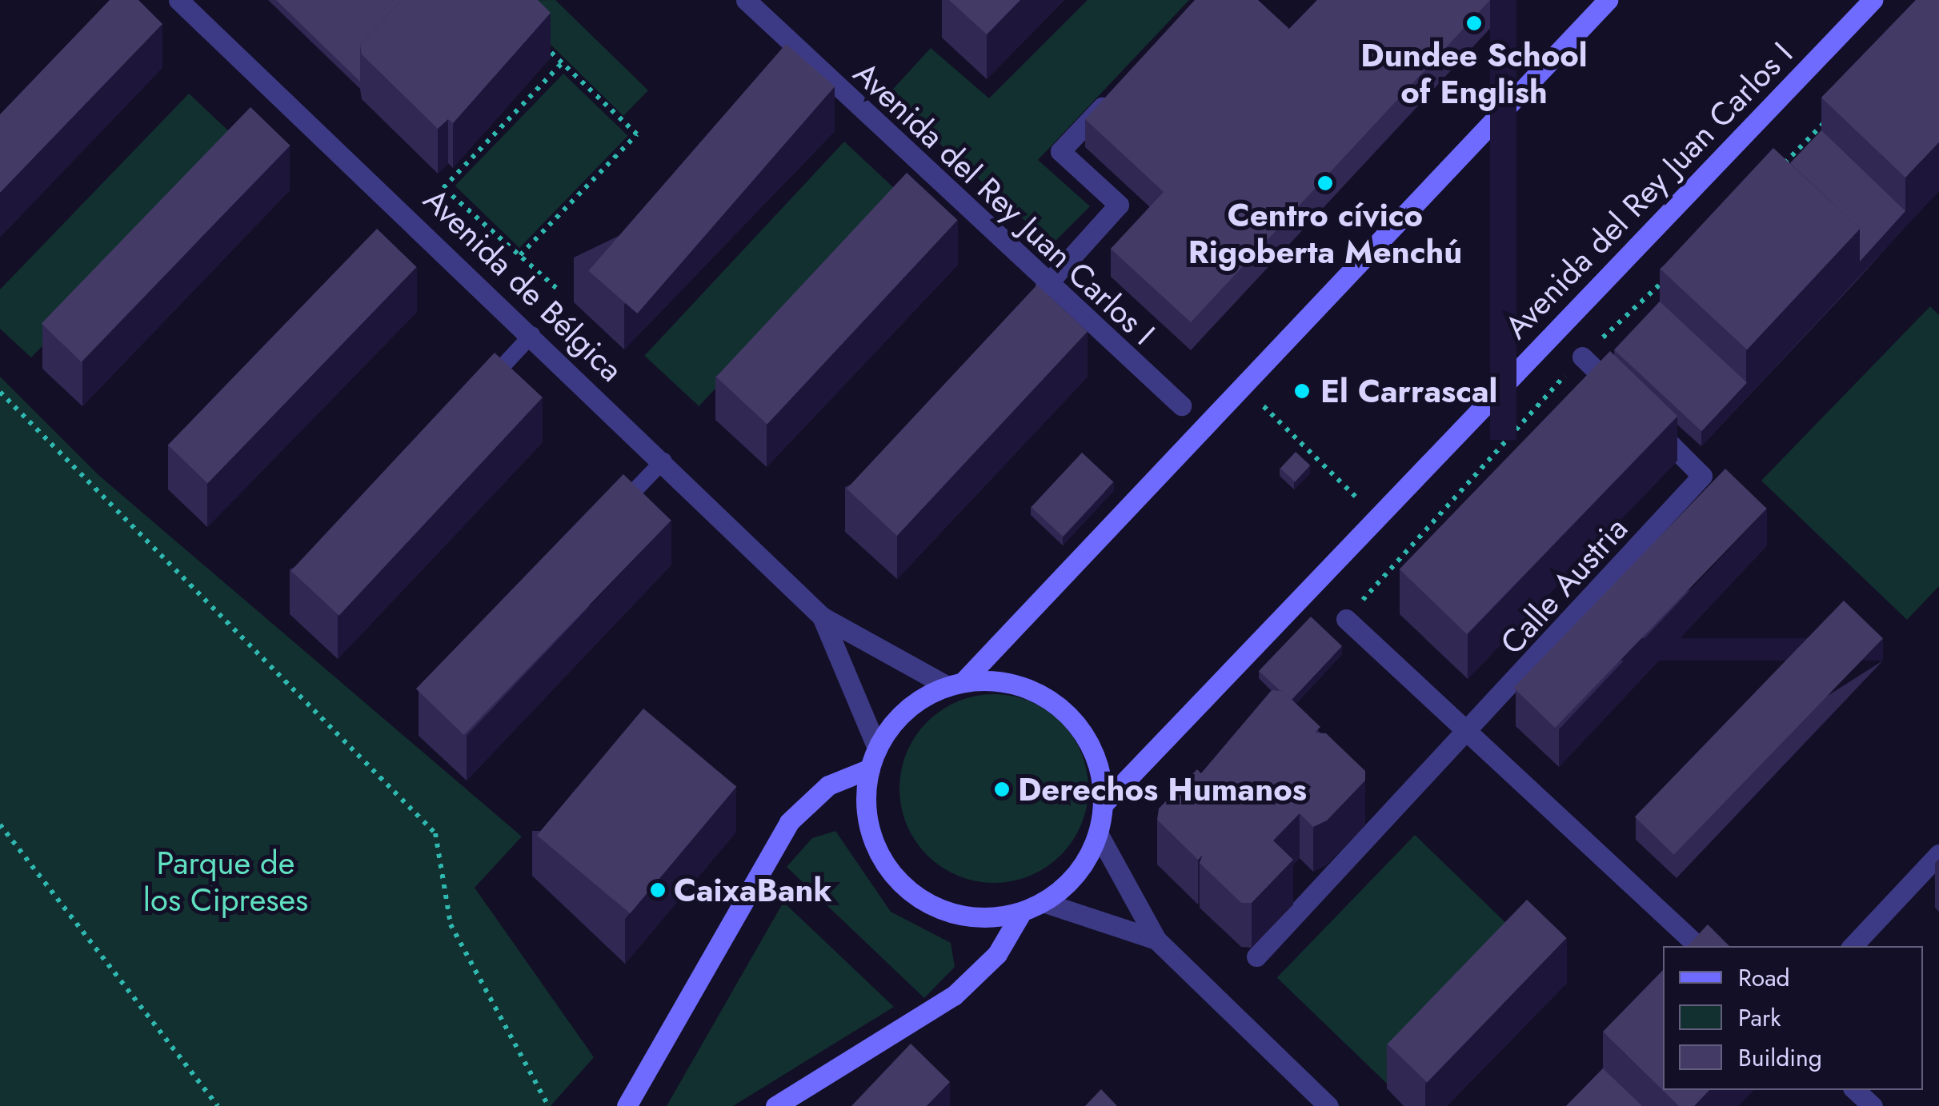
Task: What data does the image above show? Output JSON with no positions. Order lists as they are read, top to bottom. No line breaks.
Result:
{"streets":{"main road":["Avenida del Rey Juan Carlos I"],"street":["Avenida de Bélgica","Calle Austria"]},"parks":["Parque de los Cipreses"],"places":["Dundee School of English","Centro cívico Rigoberta Menchú","El Carrascal","Derechos Humanos","CaixaBank"],"legend":["Road","Park","Building"]}
